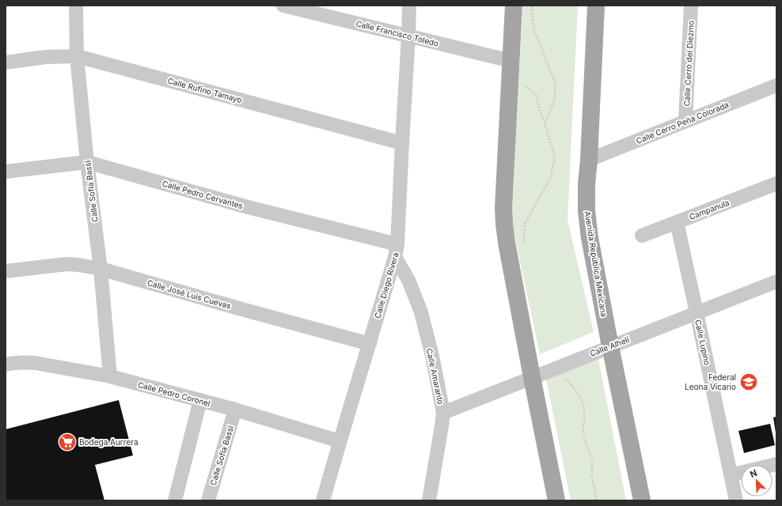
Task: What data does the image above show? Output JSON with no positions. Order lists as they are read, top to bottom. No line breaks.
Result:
{"streets":{"main road":["Avenida República Mexicana"],"street":["Calle Francisco Toledo","Calle Cerro del Diezmo","Calle Rufino Tamayo","Calle Cerro Peña Colorada","Calle Sofía Bassi","Calle Pedro Cervantes","Campanula","Calle Diego Rivera","Calle José Luis Cuevas","Calle Lupino","Calle Alhelí","Calle Amaranto","Calle Pedro Coronel"]},"crossings":[["Calle Francisco Toledo","Calle Diego Rivera"],["Calle Cerro del Diezmo","Calle Cerro Peña Colorada"],["Calle Rufino Tamayo","Calle Sofía Bassi"],["Calle Rufino Tamayo","Calle Diego Rivera"],["Calle Cerro Peña Colorada","Avenida República Mexicana"],["Calle Sofía Bassi","Calle Pedro Cervantes"],["Calle Sofía Bassi","Calle José Luis Cuevas"],["Calle Sofía Bassi","Calle Pedro Coronel"],["Calle Pedro Cervantes","Calle Diego Rivera"],["Calle Pedro Cervantes","Calle Amaranto"],["Campanula","Calle Lupino"],["Avenida República Mexicana","Calle Alhelí"],["Calle Diego Rivera","Calle José Luis Cuevas"],["Calle Diego Rivera","Calle Amaranto"],["Calle Diego Rivera","Calle Pedro Coronel"],["Calle Lupino","Calle Alhelí"],["Calle Alhelí","Calle Amaranto"]],"places":{"school or university":["Federal Leona Vicario"],"supermarket":["Bodega Aurrera"]},"north":"top left"}
